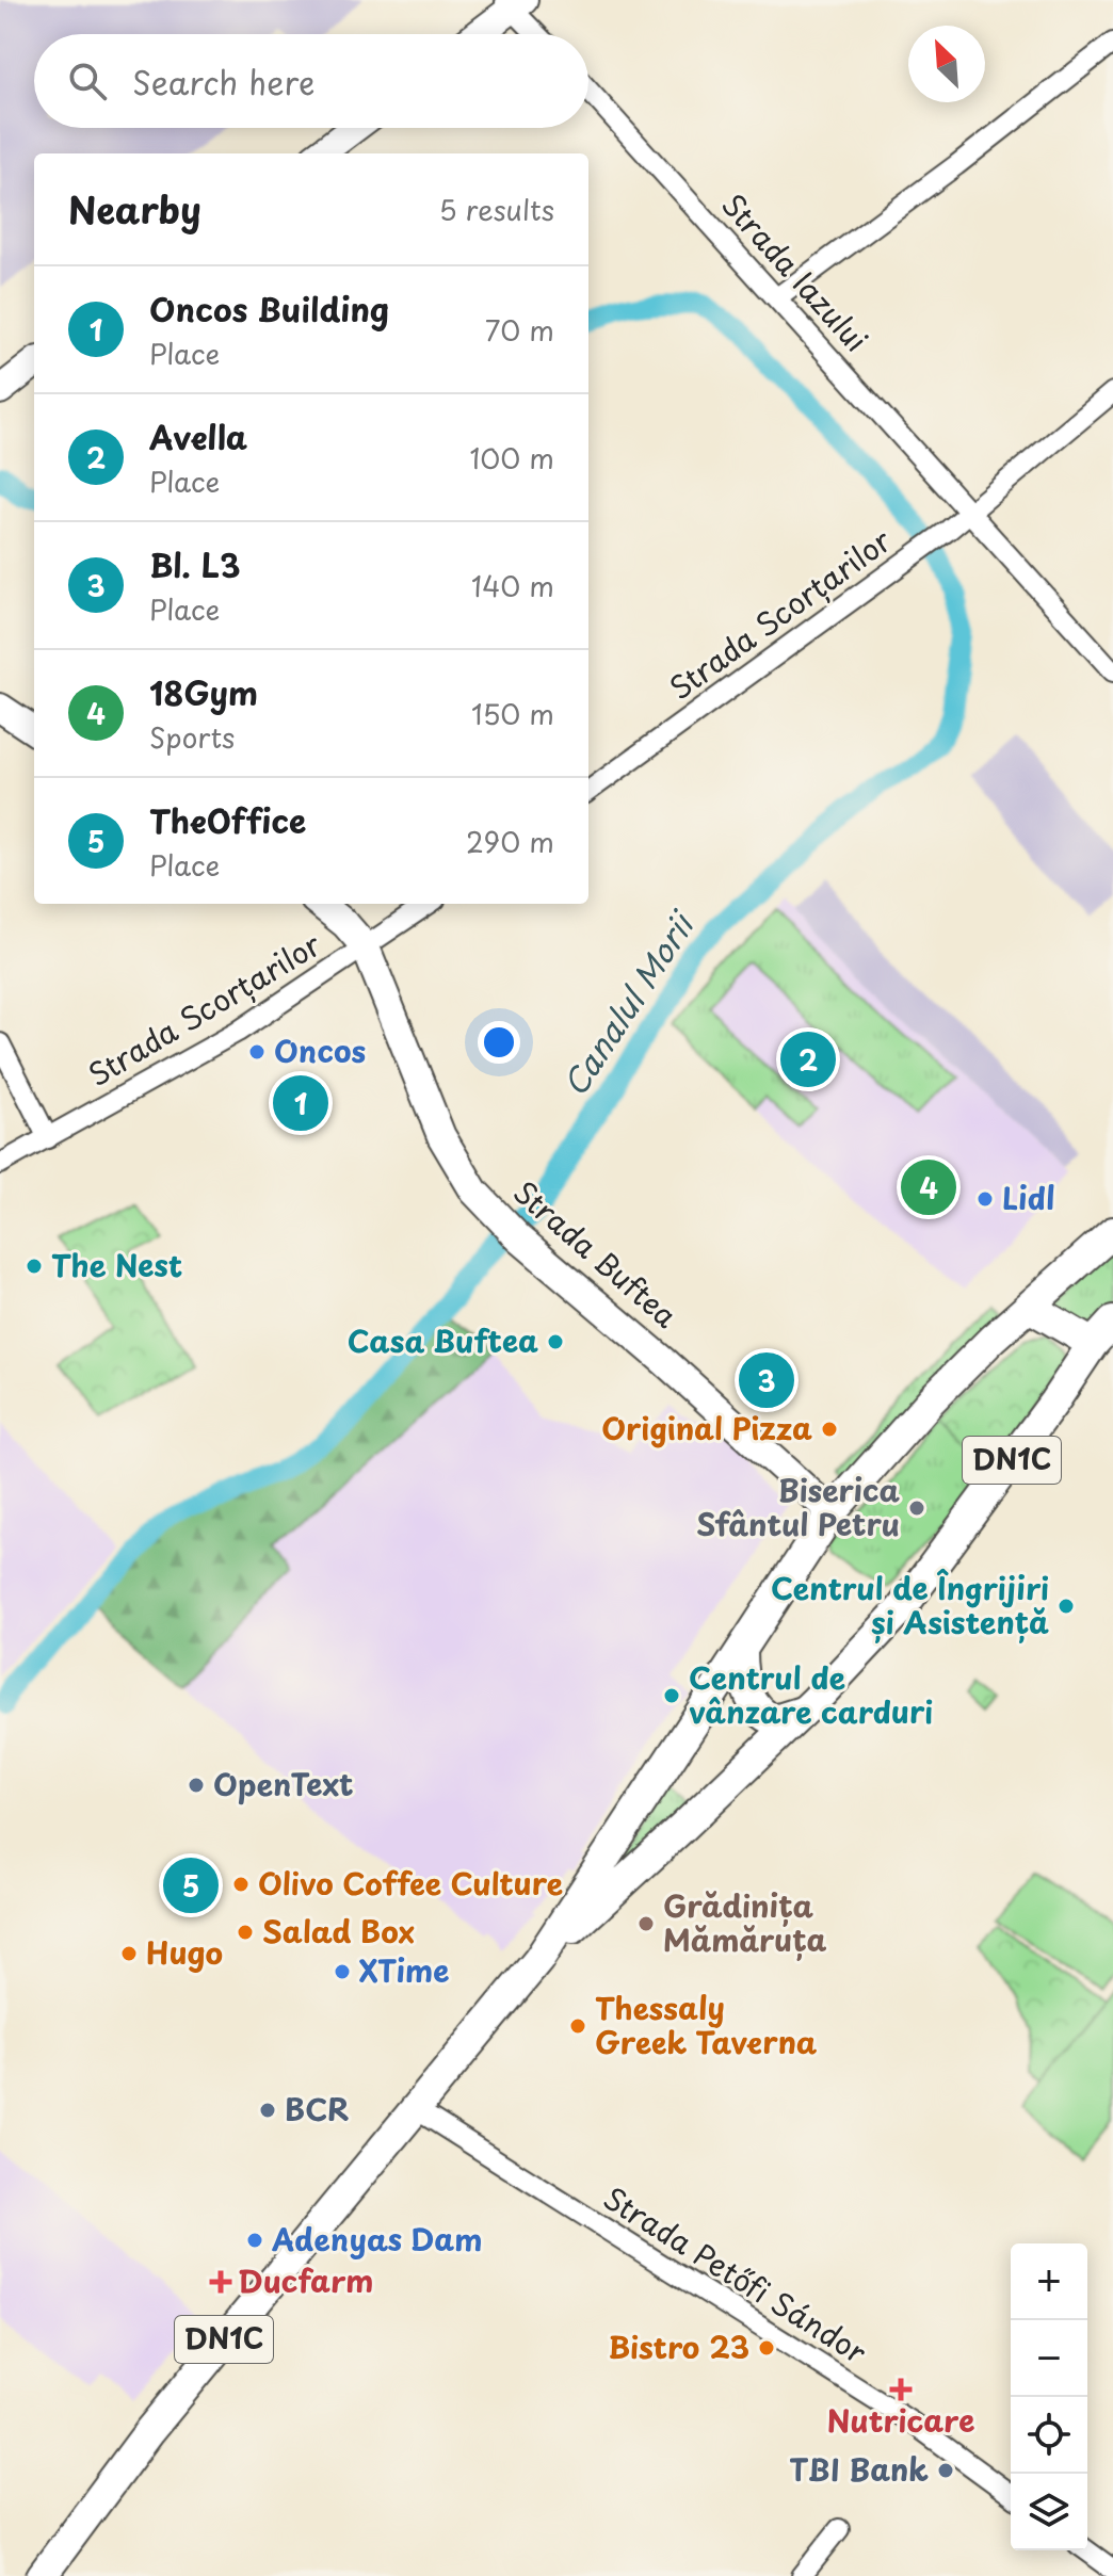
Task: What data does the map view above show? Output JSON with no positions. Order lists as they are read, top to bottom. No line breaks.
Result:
{"streets":{"main road":["DN1C"],"street":["Strada Iazului","Strada Scorțarilor","Strada Buftea","Strada Petőfi Sándor"]},"crossings":[["Strada Iazului","Strada Scorțarilor"],["Strada Scorțarilor","Strada Buftea"],["Strada Buftea","DN1C"],["DN1C","Strada Petőfi Sándor"]],"water":["Canalul Morii"],"places":{"other":["Oncos","Lidl","The Nest","Casa Buftea","Original Pizza","Biserica Sfântul Petru","Centrul de Îngrijiri și Asistență","Centrul de vânzare carduri","OpenText","Olivo Coffee Culture","Grădinița Mămăruța","Salad Box","Hugo","XTime","Thessaly Greek Taverna","BCR","Adenyas Dam","Bistro 23","TBI Bank"],"health":["Ducfarm","Nutricare"]},"north":"top left","page":{"search":"Search here","heading":["Nearby","5 results"],"list":[{"mark":"1","name":"Oncos Building","note":"Place","value":"70 m"},{"mark":"2","name":"Avella","note":"Place","value":"100 m"},{"mark":"3","name":"Bl. L3","note":"Place","value":"140 m"},{"mark":"4","name":"18Gym","note":"Sports","value":"150 m"},{"mark":"5","name":"TheOffice","note":"Place","value":"290 m"}],"pins":["2","1","4","3","5"],"map_buttons":["+","−"]}}
